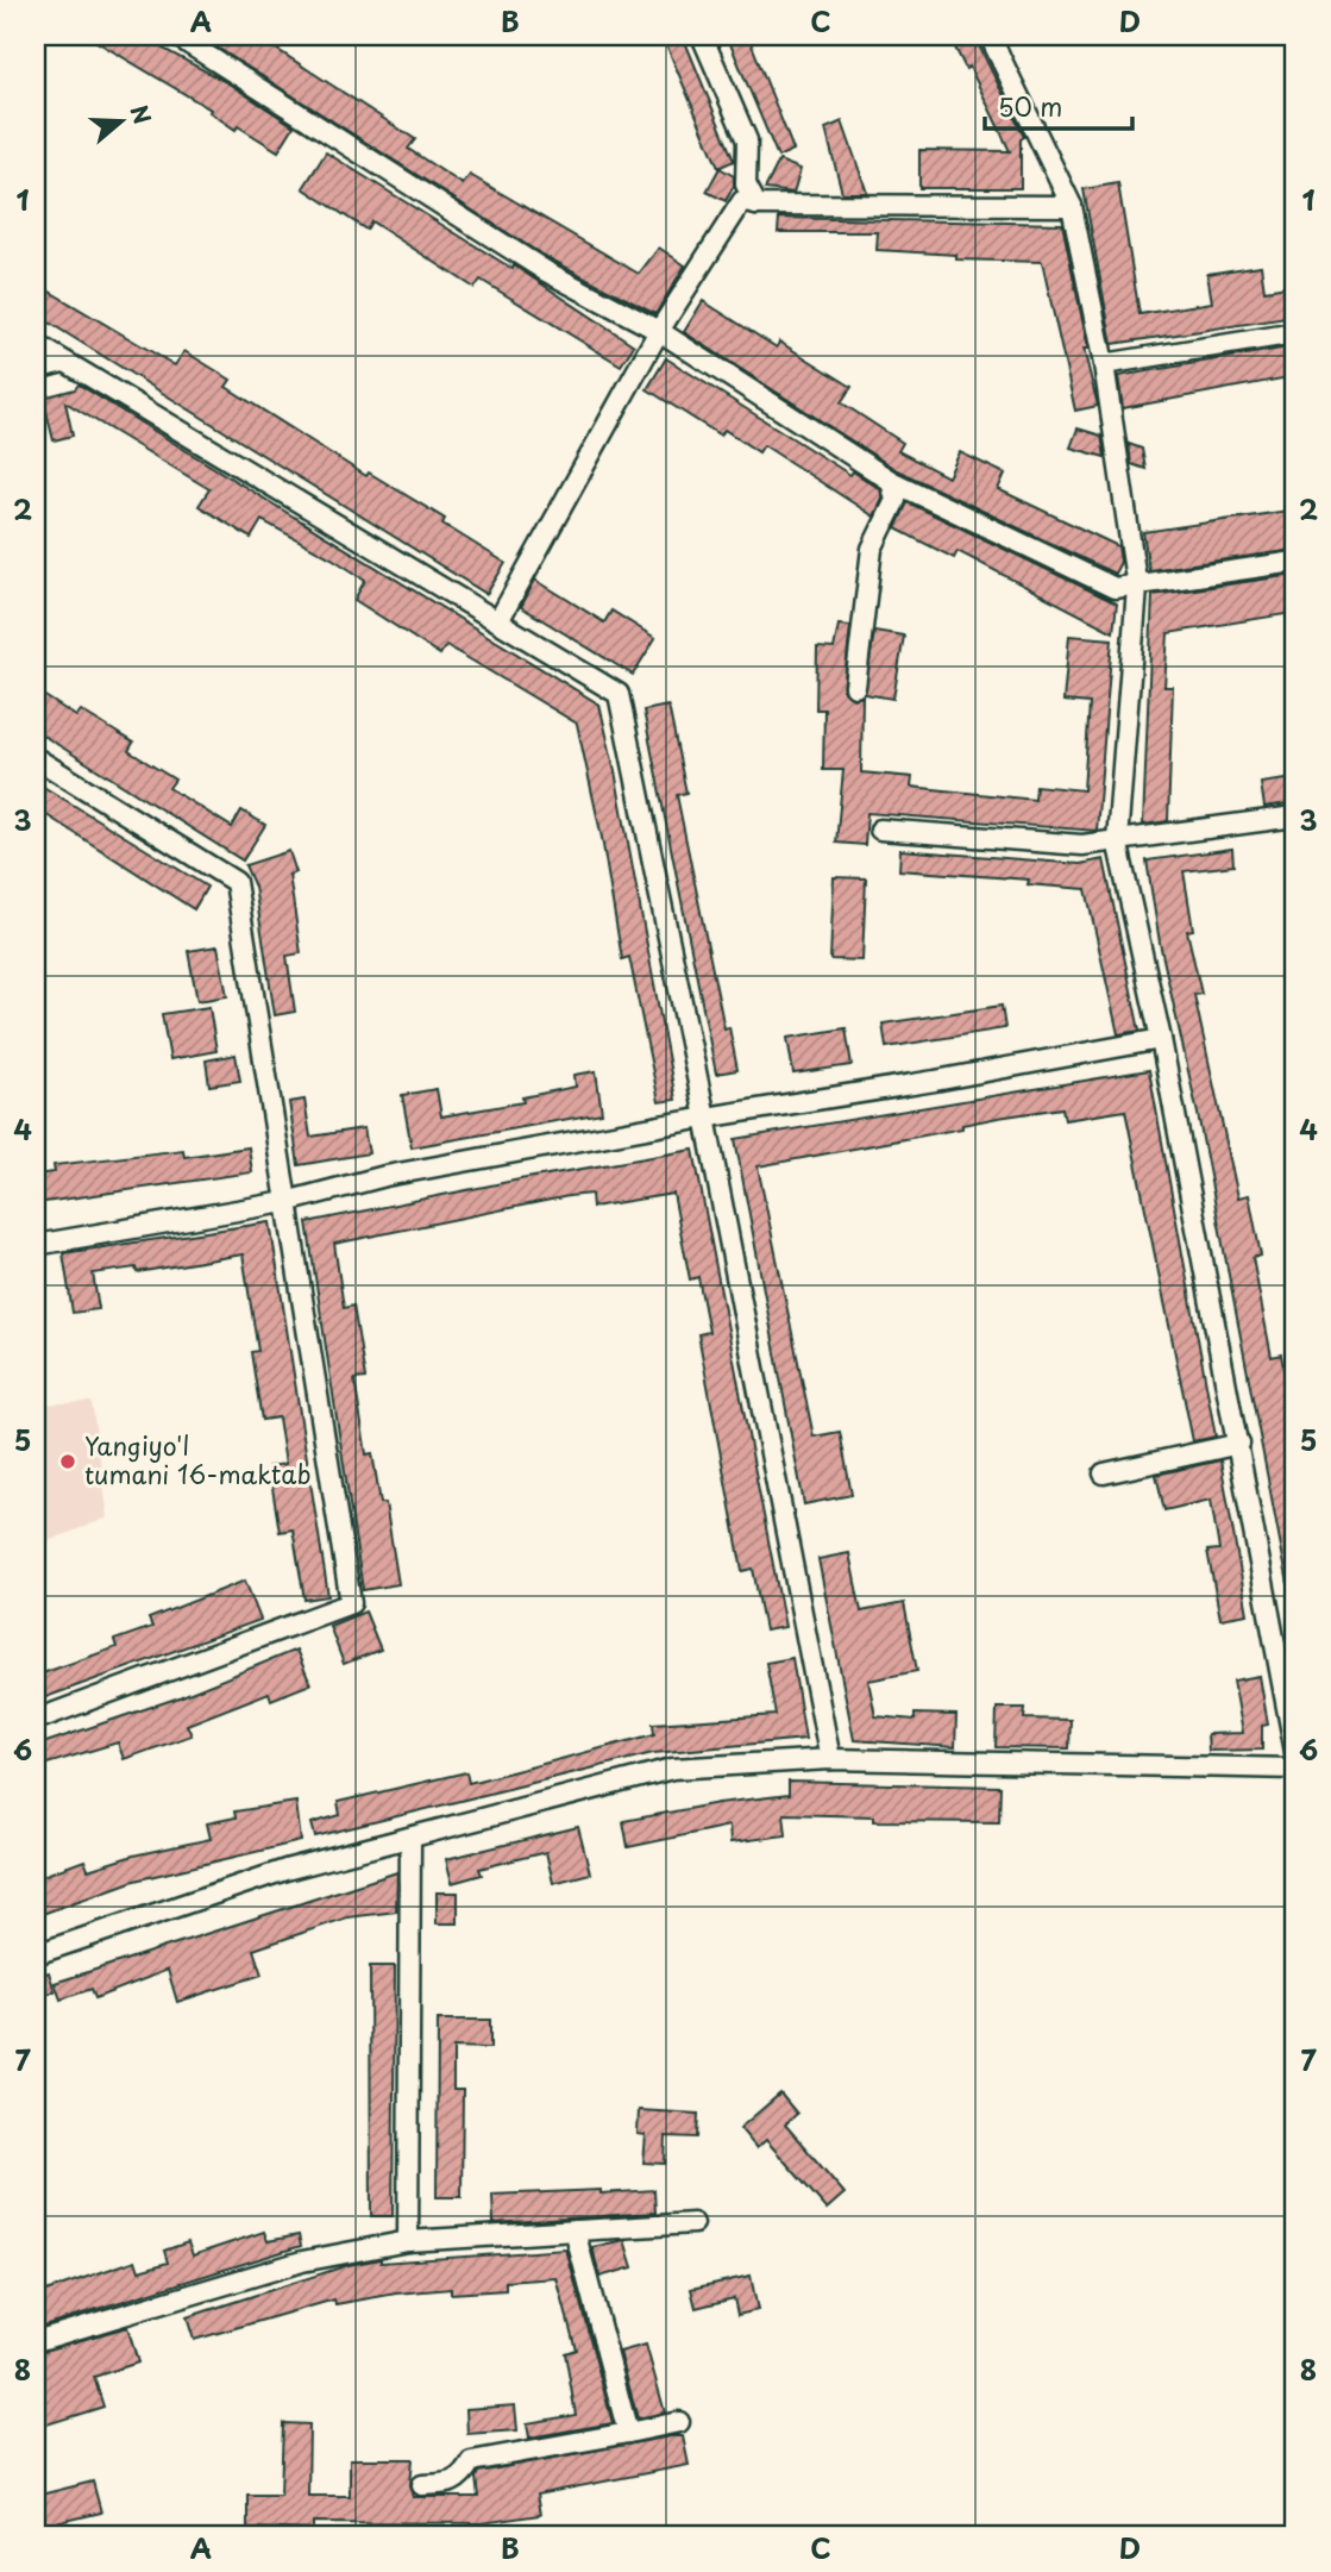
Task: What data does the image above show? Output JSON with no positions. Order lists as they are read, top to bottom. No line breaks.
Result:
{"places":["Yangiyo'l tumani 16-maktab"],"scale_bar":"50 m","north":"right","grid":{"columns":["A","B","C","D"],"rows":["1","2","3","4","5","6","7","8"]}}
